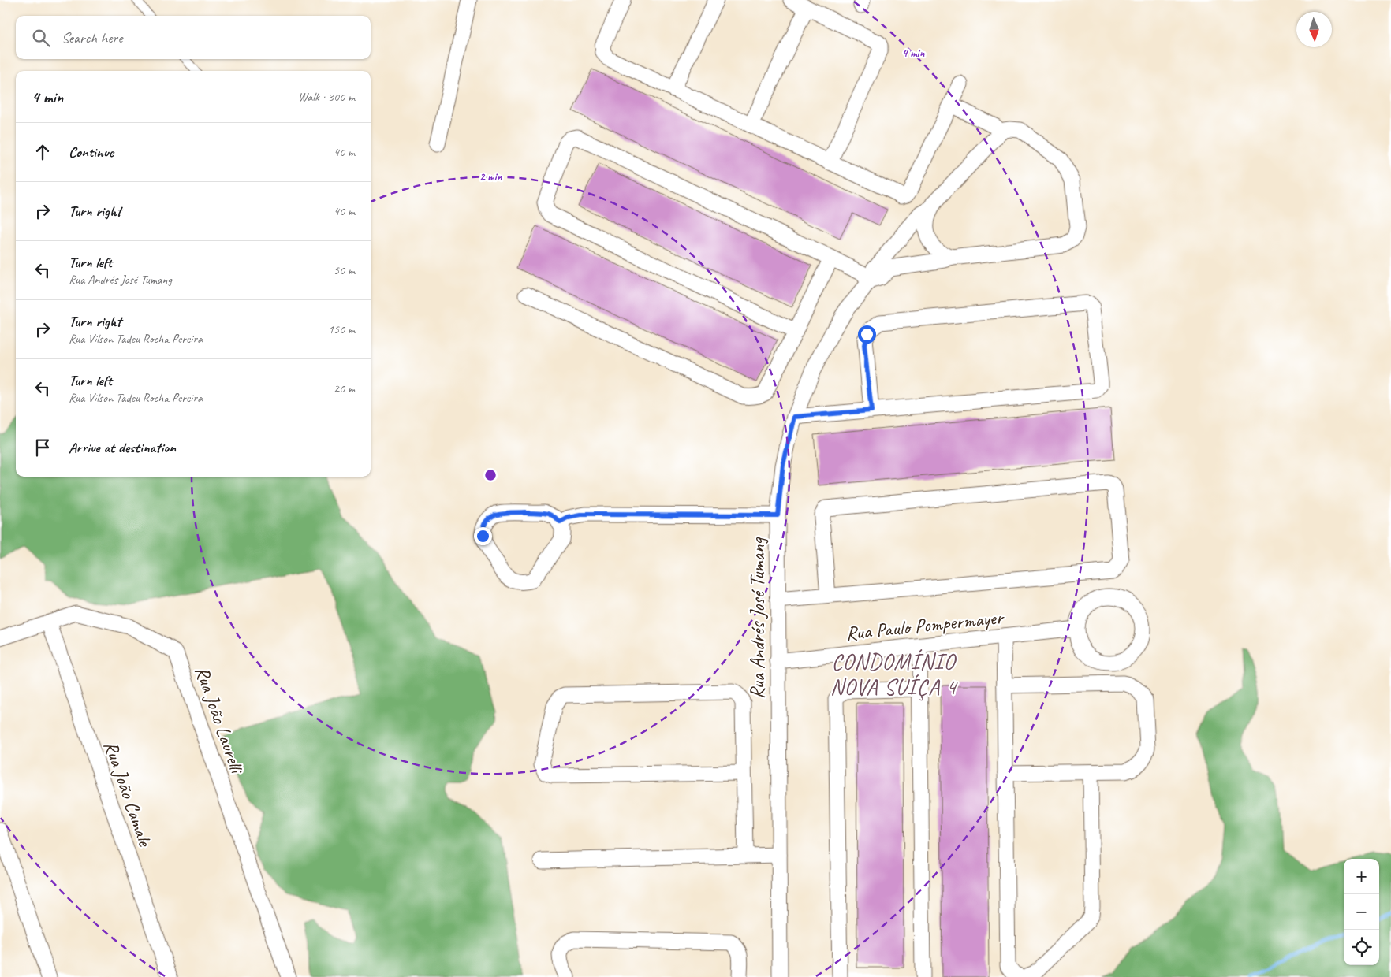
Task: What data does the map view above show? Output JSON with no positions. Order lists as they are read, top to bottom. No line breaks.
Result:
{"streets":{"street":["Rua Andrés José Tumang","Rua Paulo Pompermayer","Rua João Laurelli","Rua João Camale"]},"crossings":[["Rua Andrés José Tumang","Rua Paulo Pompermayer"],["Rua João Laurelli","Rua João Camale"]],"districts":["CONDOMÍNIO NOVA SUÍÇA 4"],"north":"bottom","page":{"search":"Search here","heading":["4 min","Walk · 300 m"],"list":[["Continue","40 m"],["Turn right","40 m"],["Turn left","Rua Andrés José Tumang","50 m"],["Turn right","Rua Vilson Tadeu Rocha Pereira","150 m"],["Turn left","Rua Vilson Tadeu Rocha Pereira","20 m"],"Arrive at destination"],"map_buttons":["+","−"]},"rings":["4 min","2 min"]}
